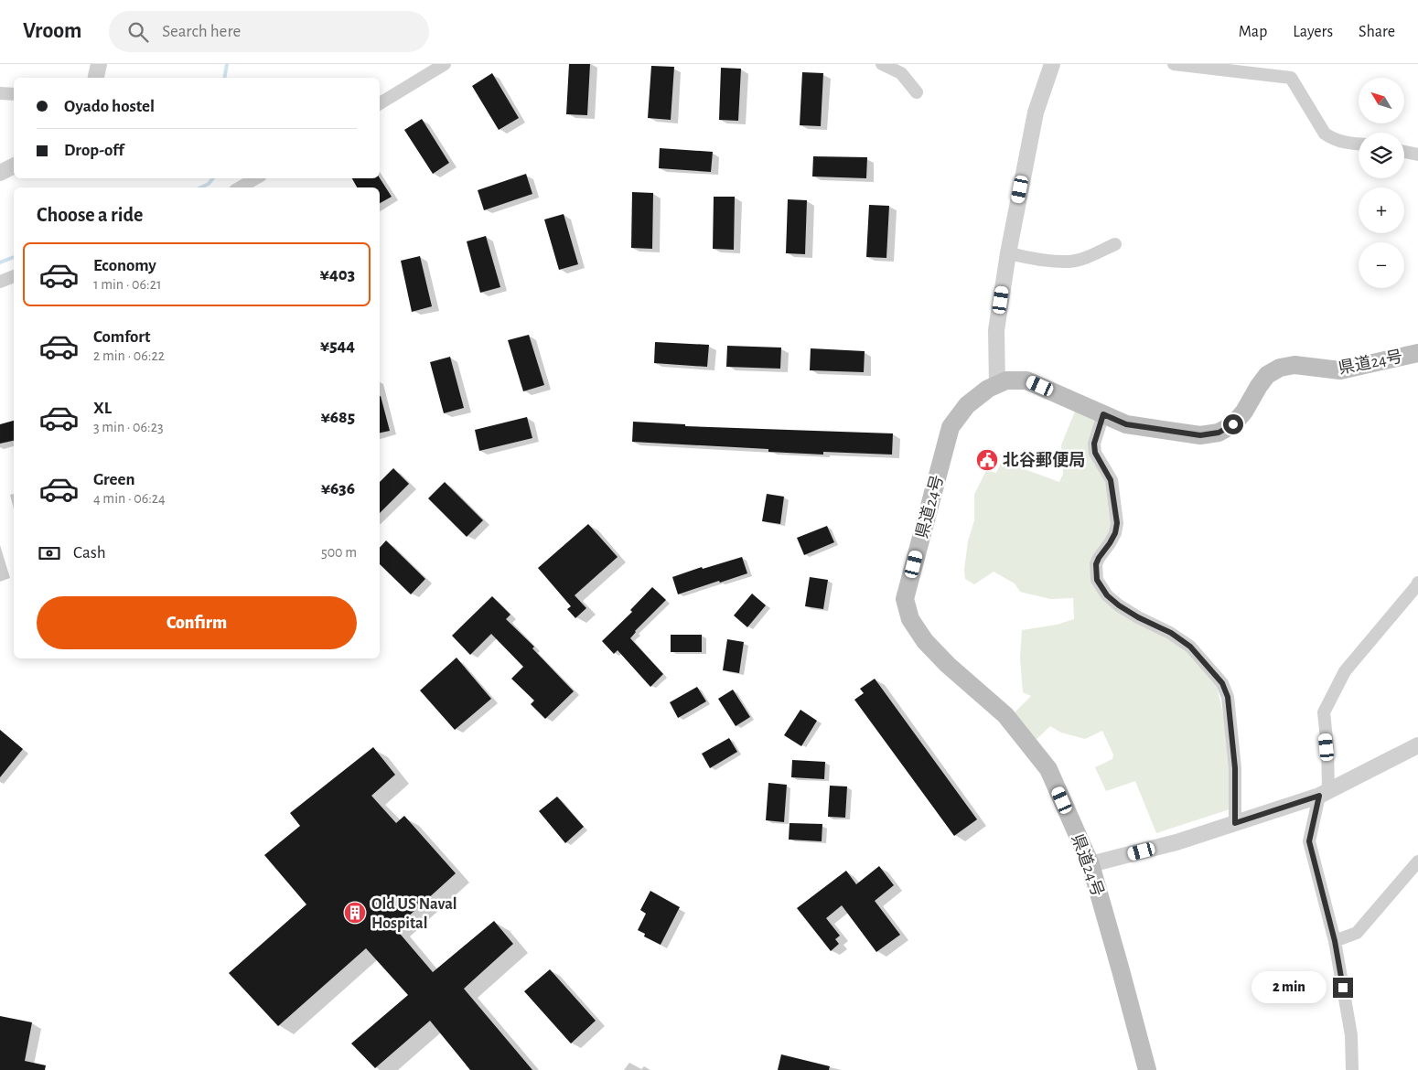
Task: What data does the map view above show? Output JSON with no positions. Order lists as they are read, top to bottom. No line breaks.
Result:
{"streets":{"main road":["県道24号"]},"places":{"public building":["北谷郵便局"],"building":["Old US Naval Hospital"]},"north":"top left","page":{"header":"Vroom","search":"Search here","nav":["Map","Layers","Share"],"map_buttons":["+","−"],"banner":["Oyado hostel","Drop-off"],"heading":"Choose a ride","list":[{"name":"Economy","note":"1 min · 06:21","value":"¥403"},{"name":"Comfort","note":"2 min · 06:22","value":"¥544"},{"name":"XL","note":"3 min · 06:23","value":"¥685"},{"name":"Green","note":"4 min · 06:24","value":"¥636"}],"pay":["Cash","500 m"],"buttons":"Confirm","bubble":"2 min"}}
